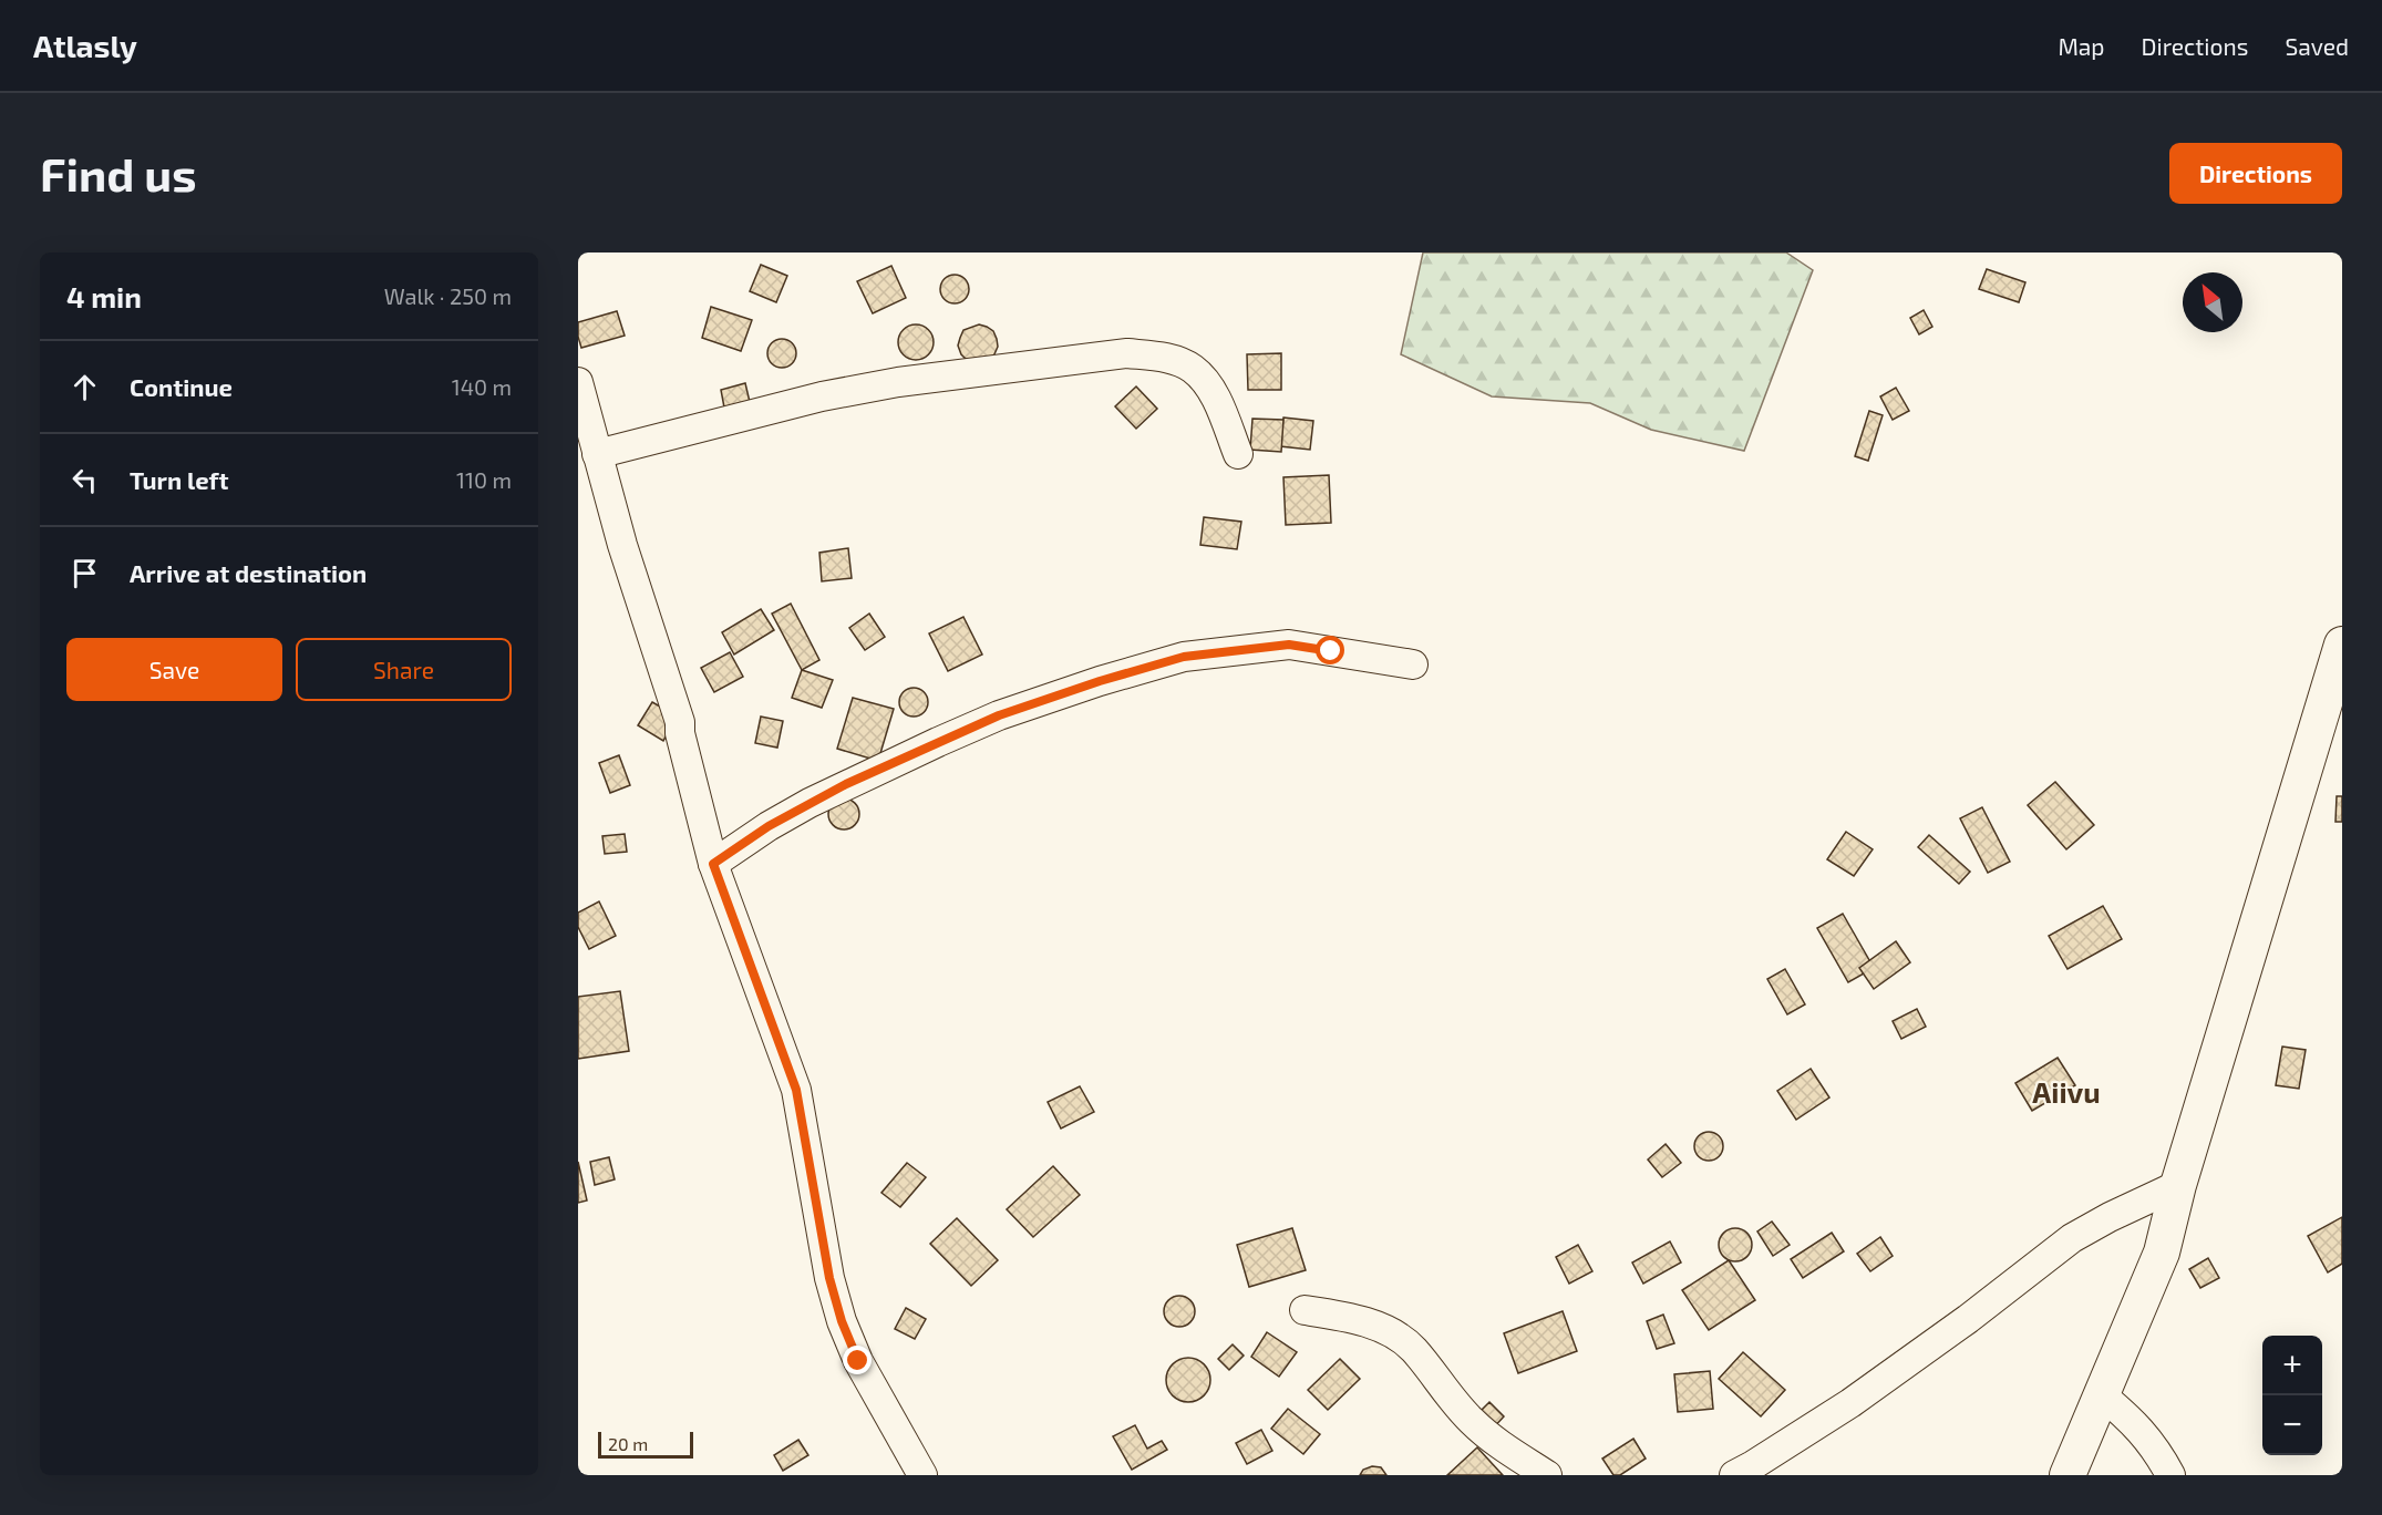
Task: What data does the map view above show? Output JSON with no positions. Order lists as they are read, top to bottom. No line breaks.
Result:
{"districts":["Aiivu"],"scale_bar":"20 m","north":"top left","page":{"header":"Atlasly","nav":["Map","Directions","Saved"],"buttons":["Directions",["Save","Share"]],"title":"Find us","heading":["4 min","Walk · 250 m"],"list":[["Continue","140 m"],["Turn left","110 m"],"Arrive at destination"],"map_buttons":["+","−"],"scale":"20 m"}}
